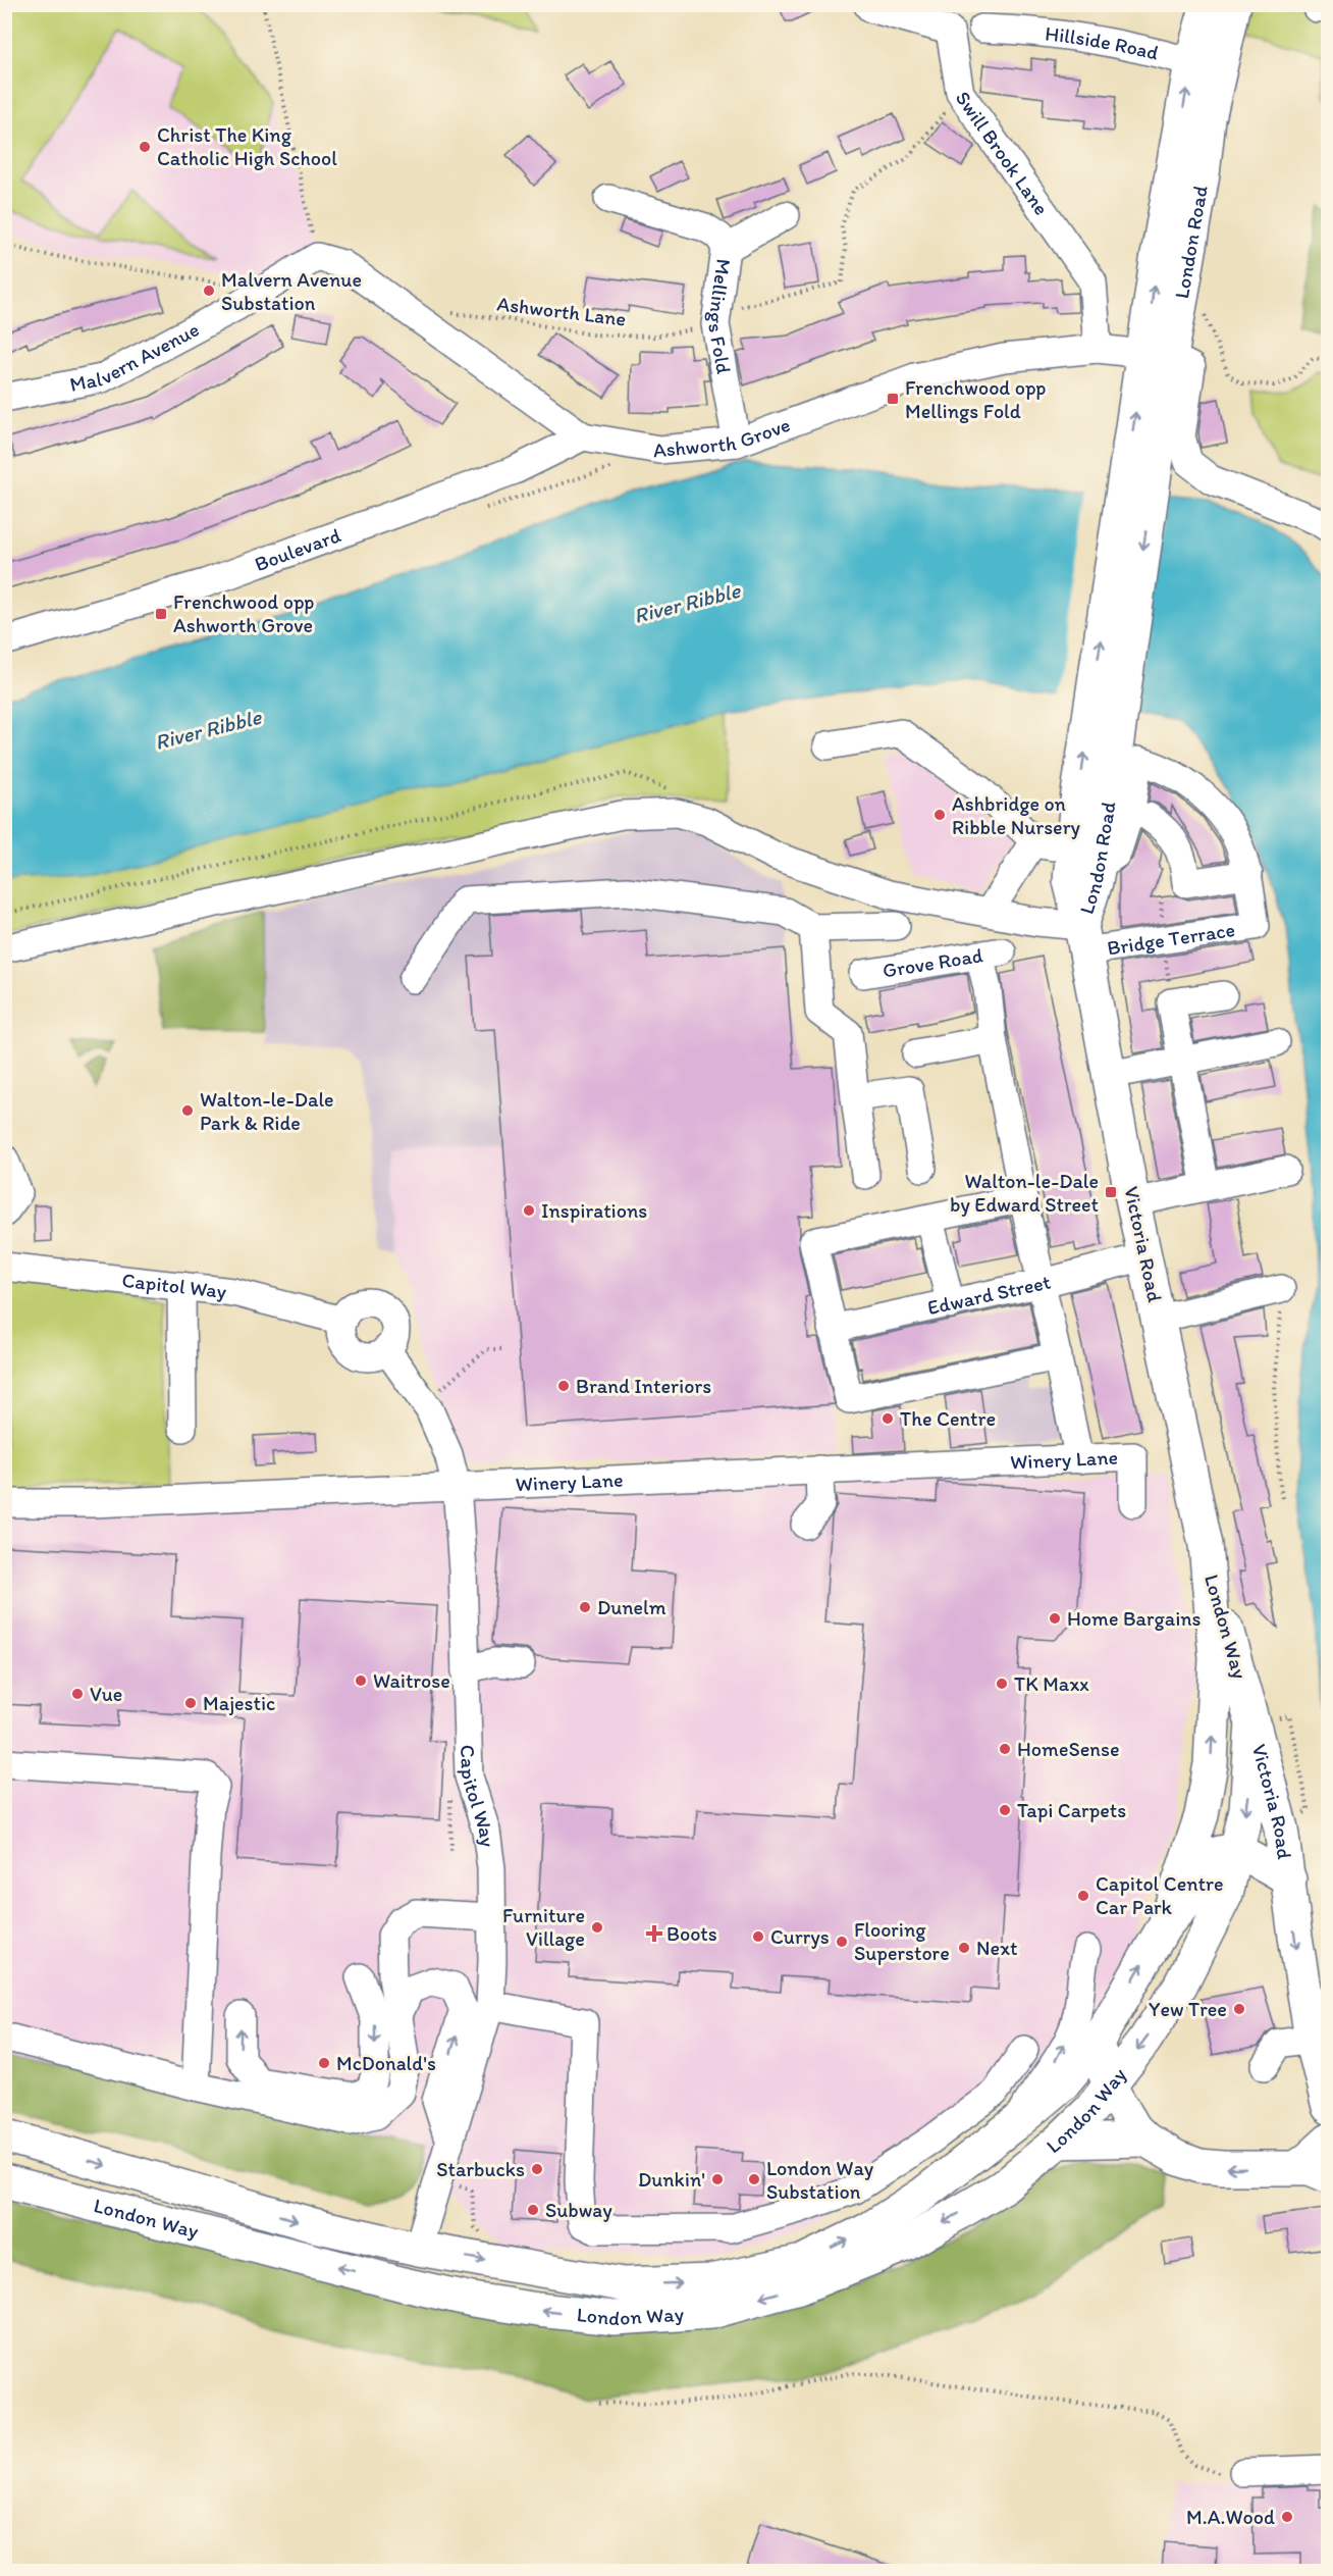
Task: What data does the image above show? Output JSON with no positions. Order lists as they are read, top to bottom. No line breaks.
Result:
{"streets":{"main road":["London Road","Victoria Road","London Way"],"street":["Hillside Road","Swill Brook Lane","Mellings Fold","Malvern Avenue","Ashworth Grove","Boulevard","Bridge Terrace","Grove Road","Capitol Way","Edward Street","Winery Lane"],"path":["Ashworth Lane"]},"crossings":[["Hillside Road","London Road"],["Swill Brook Lane","Ashworth Lane"],["Swill Brook Lane","Ashworth Grove"],["London Road","Ashworth Grove"],["London Road","Bridge Terrace"],["London Road","Victoria Road"],["Ashworth Lane","Mellings Fold"],["Mellings Fold","Ashworth Grove"],["Malvern Avenue","Ashworth Grove"],["Ashworth Grove","Boulevard"],["Bridge Terrace","Victoria Road"],["Victoria Road","Edward Street"],["Victoria Road","London Way"],["Capitol Way","Winery Lane"],["Capitol Way","London Way"]],"water":["River Ribble"],"places":{"other":["Christ The King Catholic High School","Malvern Avenue Substation","Ashbridge on Ribble Nursery","Walton-le-Dale Park & Ride","Inspirations","Brand Interiors","The Centre","Dunelm","Home Bargains","Waitrose","TK Maxx","Vue","Majestic","HomeSense","Tapi Carpets","Capitol Centre Car Park","Furniture Village","Currys","Flooring Superstore","Next","Yew Tree","McDonald's","Starbucks","Dunkin'","London Way Substation","Subway","M.A.Wood"],"transit":["Frenchwood opp Mellings Fold","Frenchwood opp Ashworth Grove","Walton-le-Dale by Edward Street"],"health":["Boots"]}}
